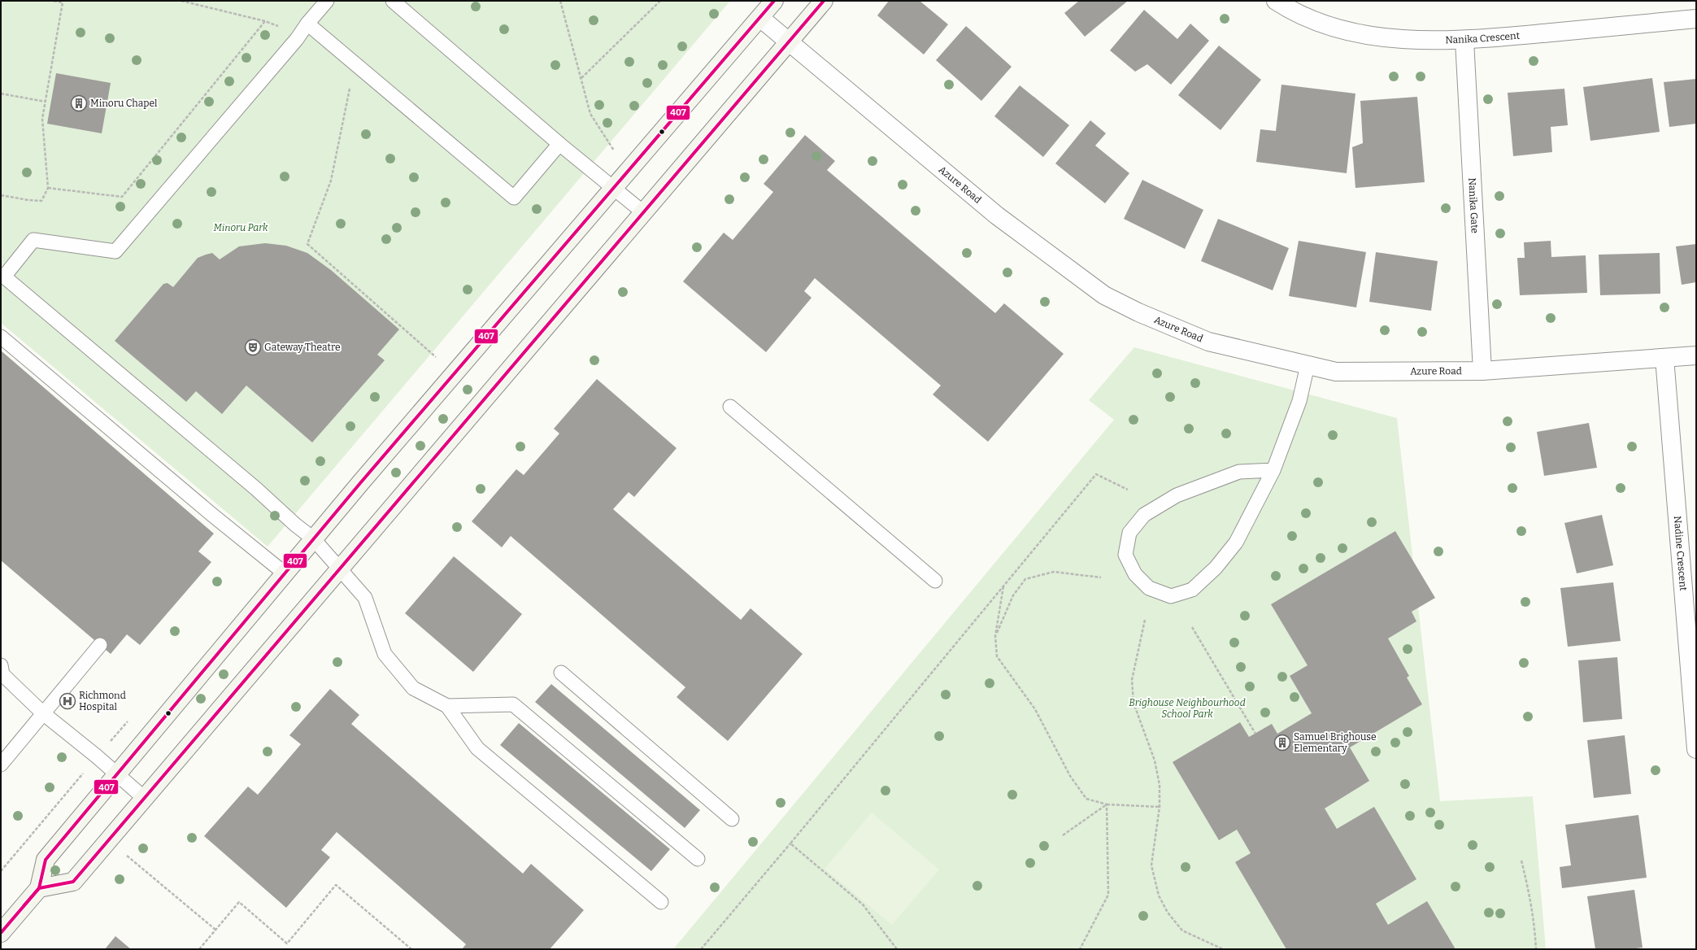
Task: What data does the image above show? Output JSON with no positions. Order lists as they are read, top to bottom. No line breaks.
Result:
{"streets":{"street":["Nanika Crescent","Azure Road","Nanika Gate","Nadine Crescent"]},"crossings":[["Nanika Crescent","Nanika Gate"],["Azure Road","Nanika Gate"],["Azure Road","Nadine Crescent"]],"parks":["Minoru Park","Brighouse Neighbourhood School Park"],"places":{"building":["Minoru Chapel","Samuel Brighouse Elementary"],"theatre":["Gateway Theatre"],"hospital":["Richmond Hospital"]},"lines":["transit line 407"]}
